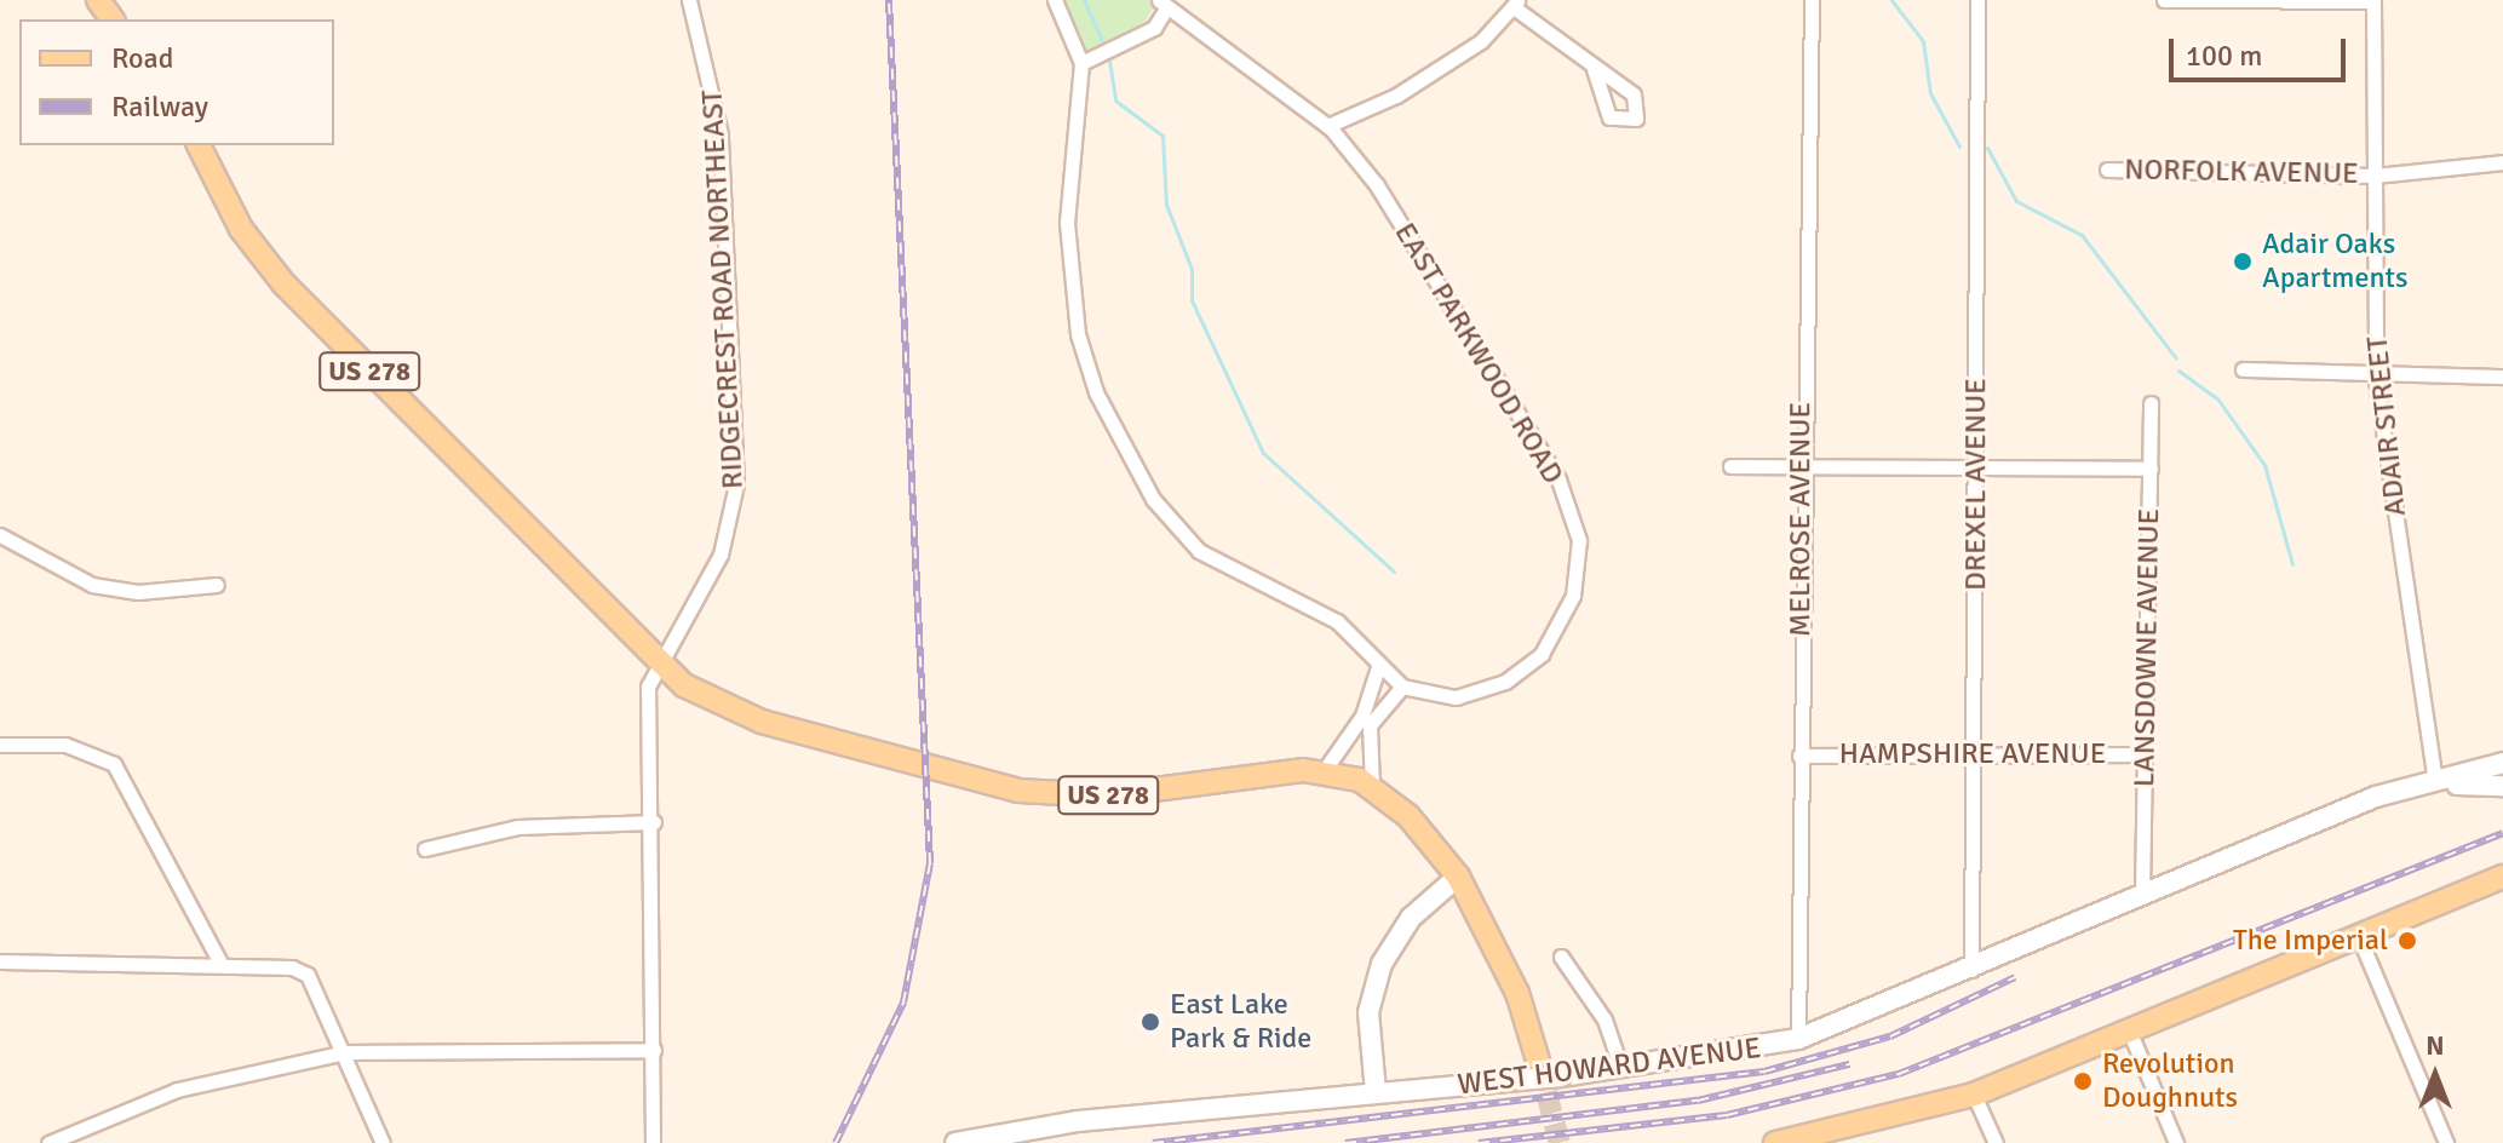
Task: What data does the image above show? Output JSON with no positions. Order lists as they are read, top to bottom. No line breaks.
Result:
{"streets":{"main road":["US 278","WEST HOWARD AVENUE"],"street":["NORFOLK AVENUE","RIDGECREST ROAD NORTHEAST","EAST PARKWOOD ROAD","ADAIR STREET","DREXEL AVENUE","MELROSE AVENUE","LANSDOWNE AVENUE","HAMPSHIRE AVENUE"]},"crossings":[["NORFOLK AVENUE","ADAIR STREET"],["RIDGECREST ROAD NORTHEAST","US 278"],["ADAIR STREET","WEST HOWARD AVENUE"],["DREXEL AVENUE","HAMPSHIRE AVENUE"],["DREXEL AVENUE","WEST HOWARD AVENUE"],["MELROSE AVENUE","HAMPSHIRE AVENUE"],["MELROSE AVENUE","WEST HOWARD AVENUE"],["LANSDOWNE AVENUE","HAMPSHIRE AVENUE"],["LANSDOWNE AVENUE","WEST HOWARD AVENUE"]],"places":["Adair Oaks Apartments","The Imperial","East Lake Park & Ride","Revolution Doughnuts"],"legend":["Road","Railway"],"scale_bar":"100 m","north":"top"}
